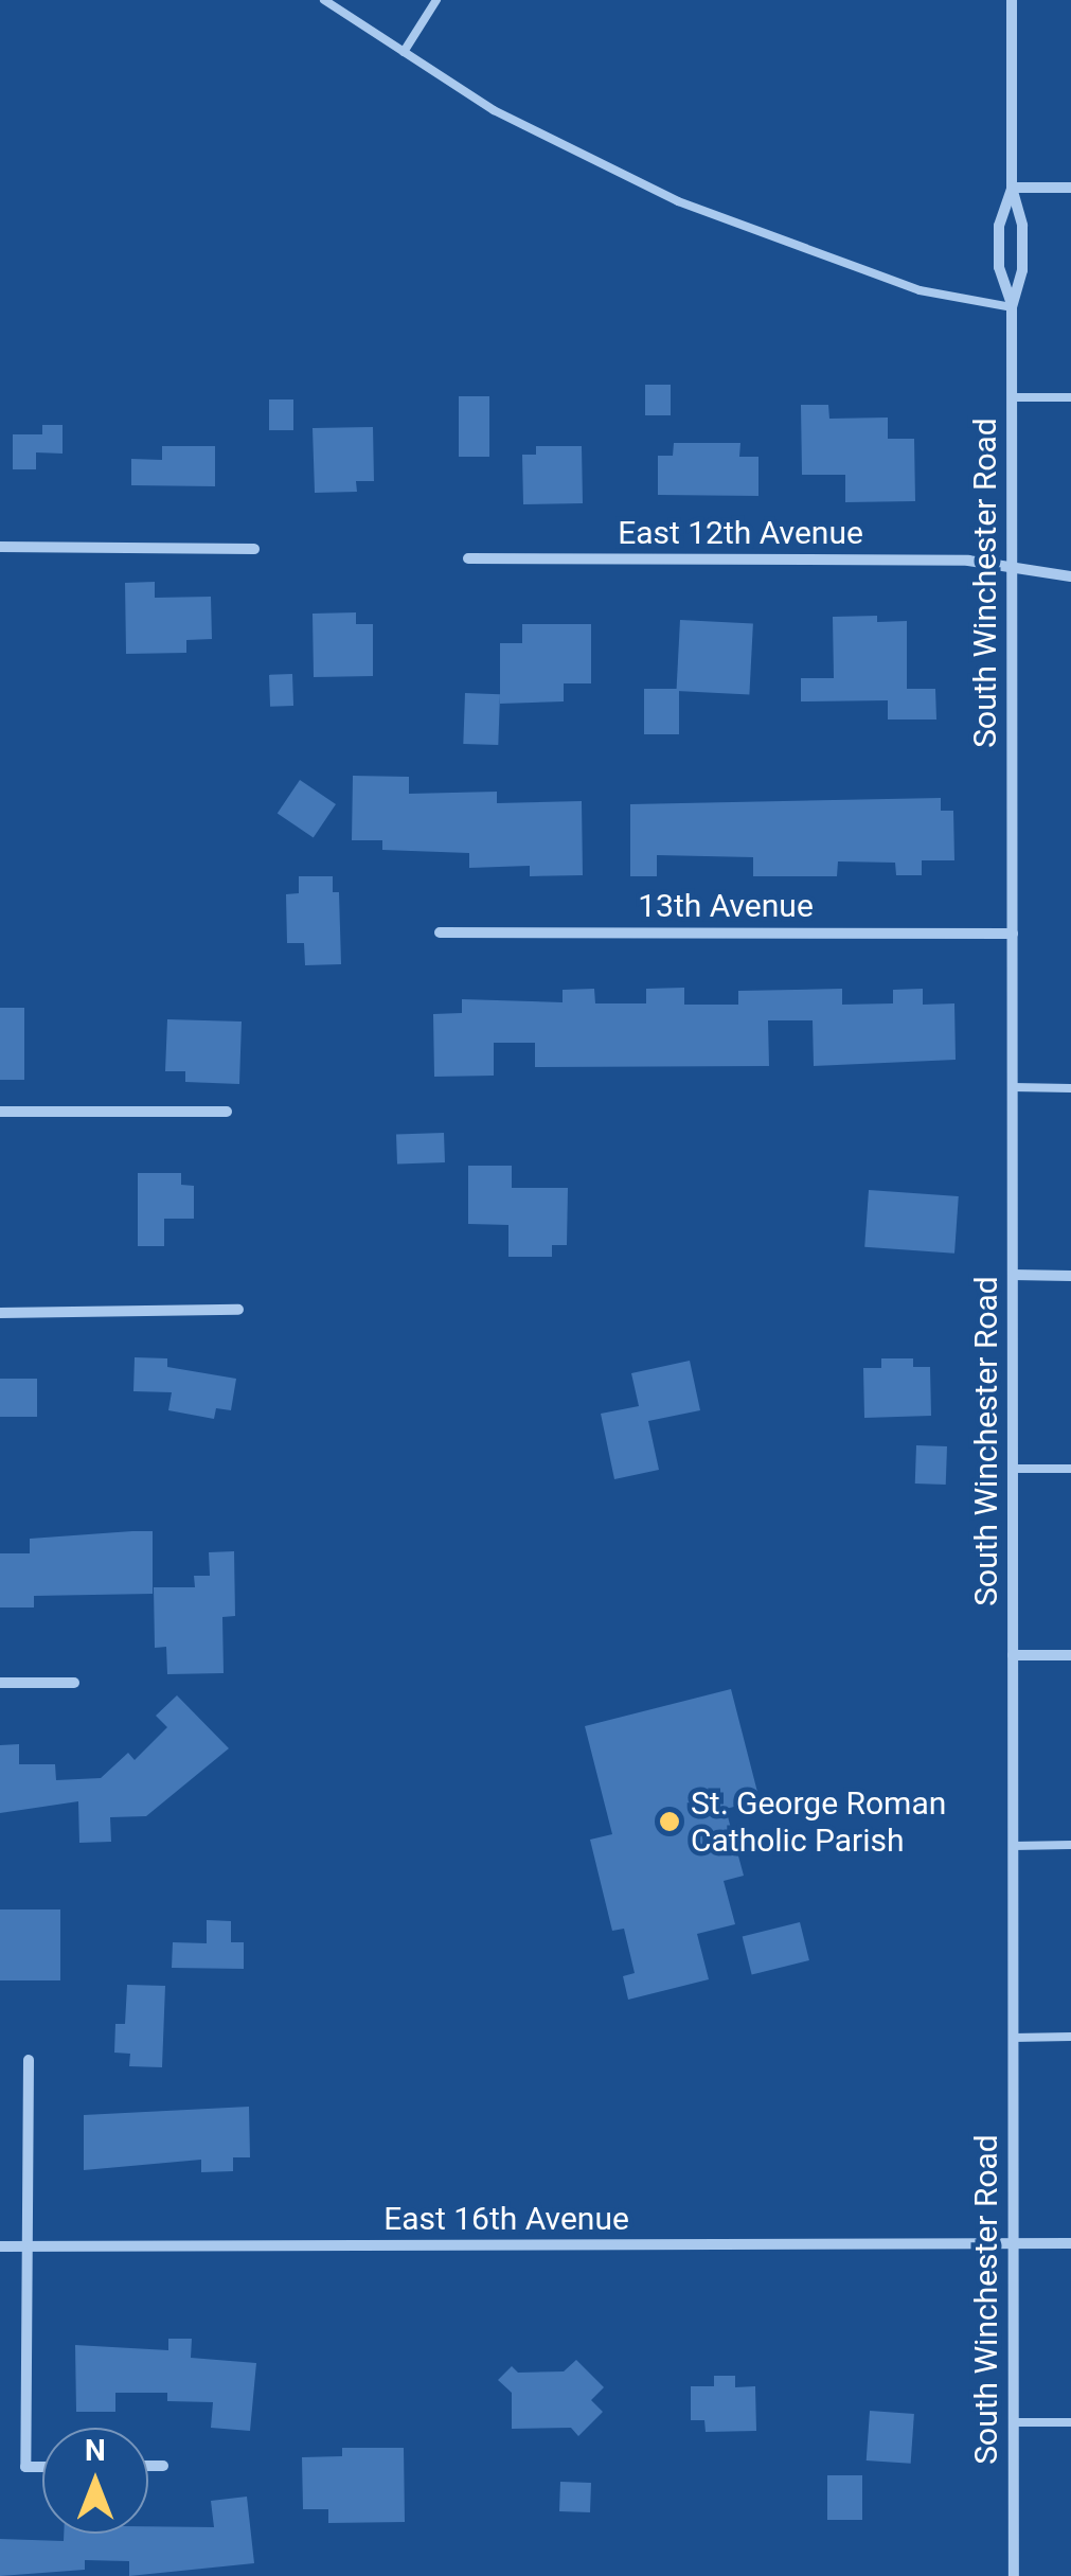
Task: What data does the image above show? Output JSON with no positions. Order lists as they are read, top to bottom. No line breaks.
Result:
{"streets":{"street":["East 12th Avenue","South Winchester Road","13th Avenue","East 16th Avenue"]},"crossings":[["East 12th Avenue","South Winchester Road"],["South Winchester Road","13th Avenue"],["South Winchester Road","East 16th Avenue"]],"places":["St. George Roman Catholic Parish"],"north":"top"}
